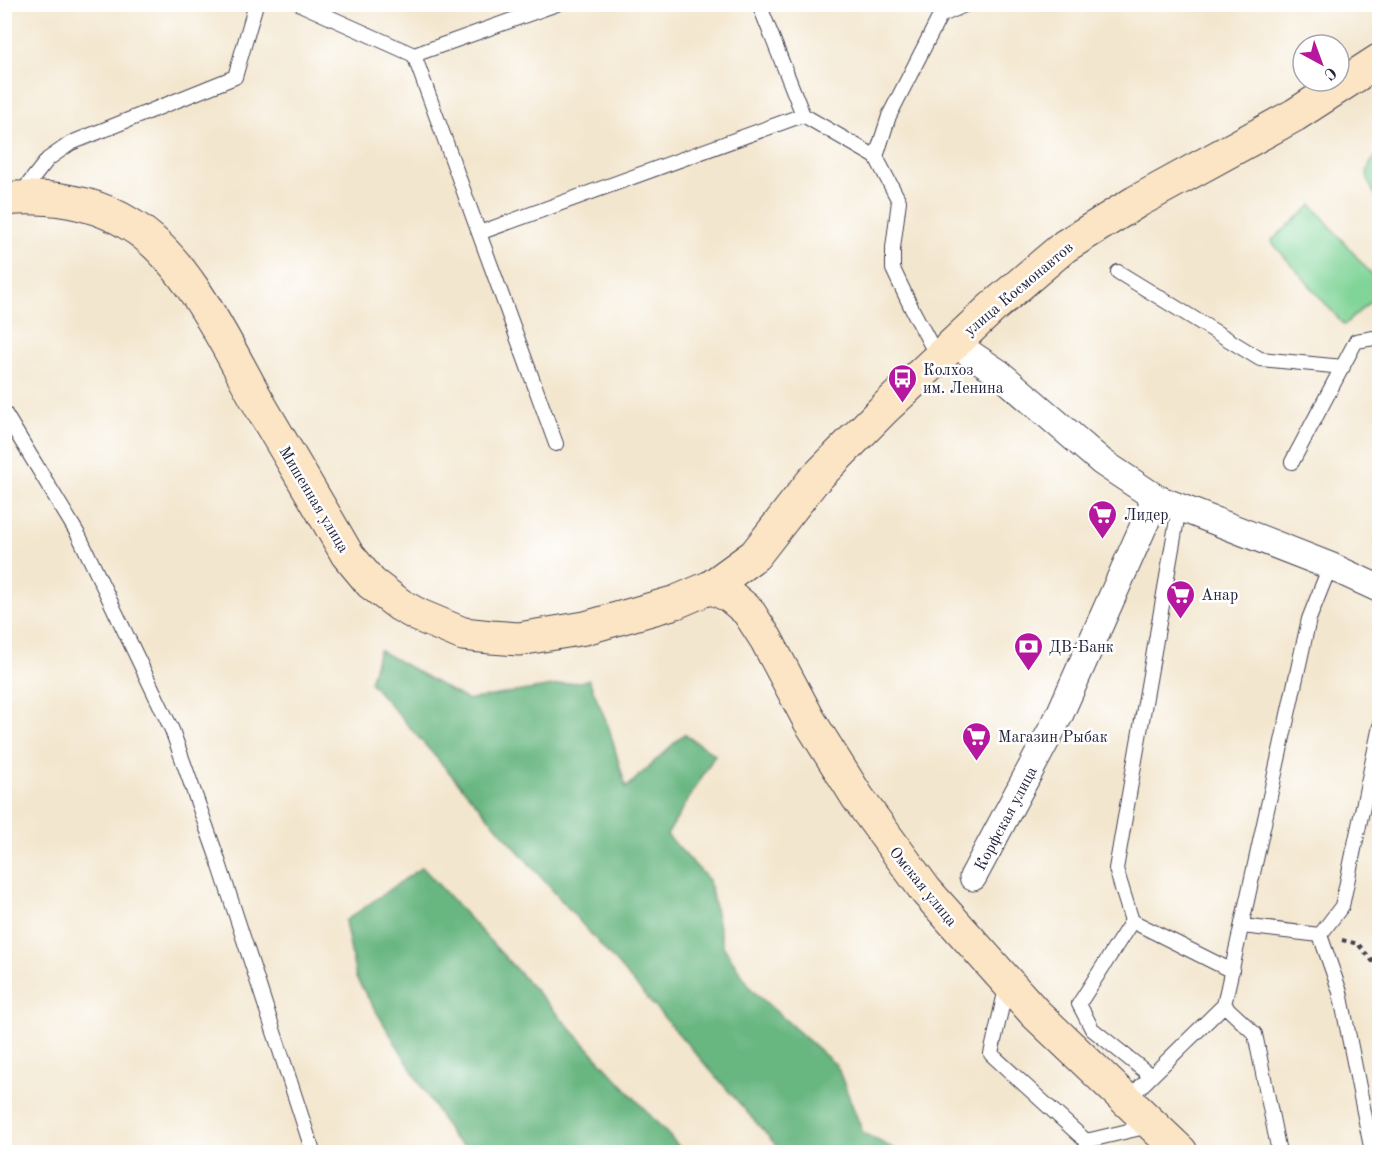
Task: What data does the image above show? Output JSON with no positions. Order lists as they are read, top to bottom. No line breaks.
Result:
{"streets":{"main road":["улица Космонавтов","Мишенная улица","Омская улица"],"street":["Корфская улица"]},"crossings":[["улица Космонавтов","Мишенная улица"],["улица Космонавтов","Омская улица"],["Мишенная улица","Омская улица"]],"places":{"bus stop":["Колхоз им. Ленина"],"supermarket":["Лидер","Анар","Магазин Рыбак"],"bank":["ДВ-Банк"]},"north":"bottom right"}
